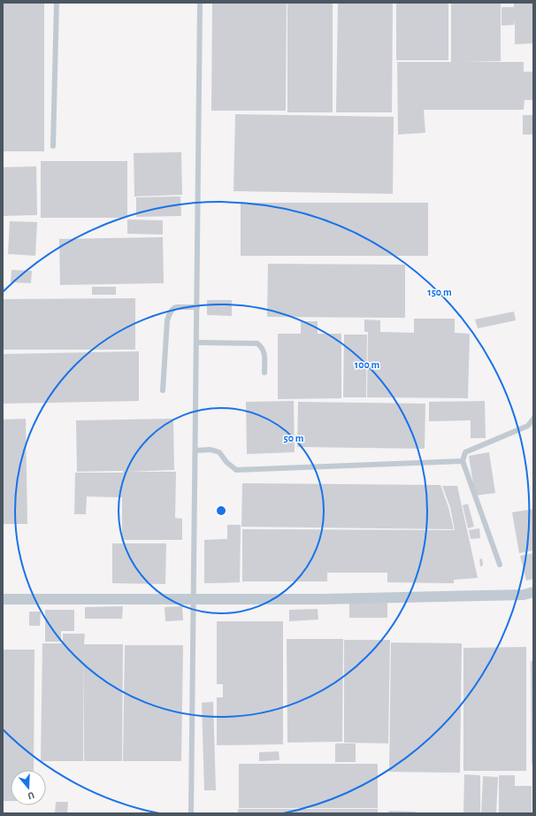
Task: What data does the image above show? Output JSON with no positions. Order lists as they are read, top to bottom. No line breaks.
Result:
{"north":"bottom","rings":["150 m","100 m","50 m"]}
